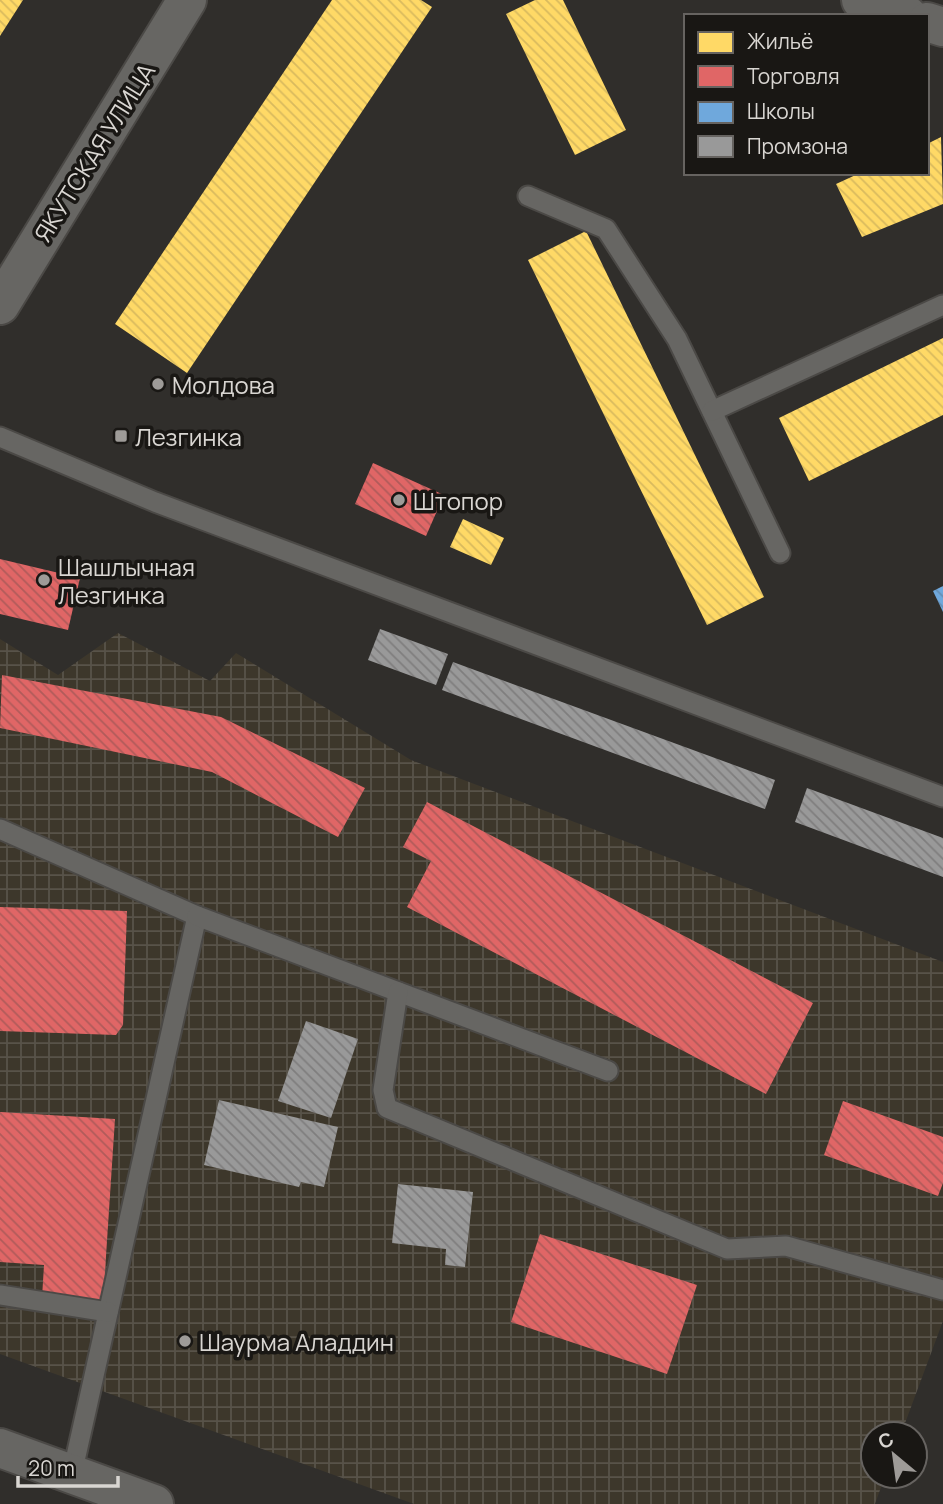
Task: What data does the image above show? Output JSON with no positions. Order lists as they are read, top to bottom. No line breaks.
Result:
{"streets":{"street":["ЯКУТСКАЯ УЛИЦА"]},"places":{"other":["Молдова","Штопор","Шашлычная Лезгинка","Шаурма Аладдин"],"transit":["Лезгинка"]},"legend":["Жильё","Торговля","Школы","Промзона"],"scale_bar":"20 m","north":"top left"}
